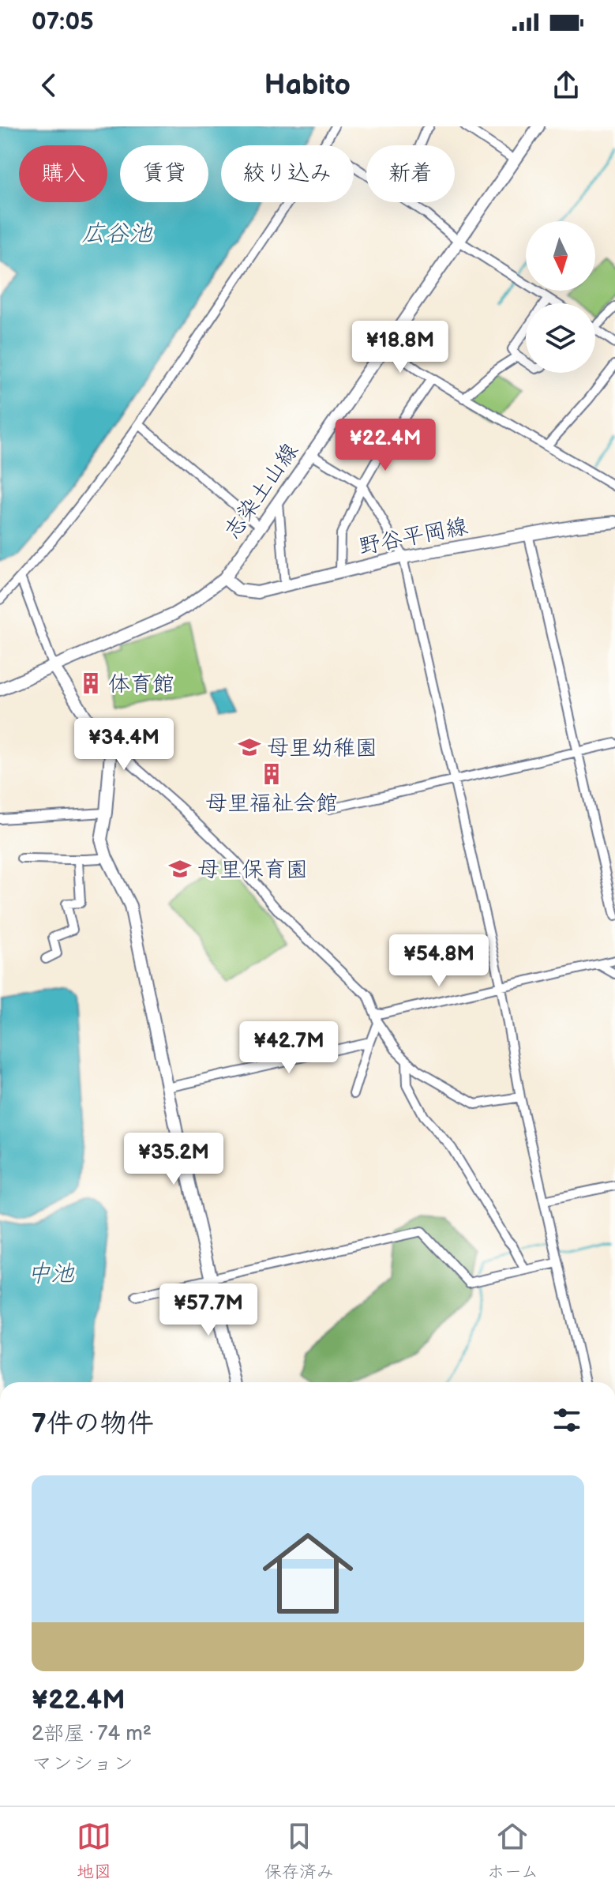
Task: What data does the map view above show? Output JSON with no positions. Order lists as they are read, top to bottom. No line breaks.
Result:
{"streets":{"main road":["志染土山線","野谷平岡線"]},"crossings":[["志染土山線","野谷平岡線"]],"water":["広谷池","中池"],"places":{"building":["体育館","母里福祉会館"],"school or university":["母里幼稚園","母里保育園"]},"north":"bottom","page":{"status":"07:05","header":"Habito","chip":["購入","賃貸","絞り込み","新着"],"price":["¥18.8M","¥22.4M","¥34.4M","¥54.8M","¥42.7M","¥35.2M","¥57.7M"],"heading":"7件の物件","list":[{"name":"¥22.4M","note":"2部屋 · 74 m² · マンション"}],"tabs":["地図","保存済み","ホーム"]}}
